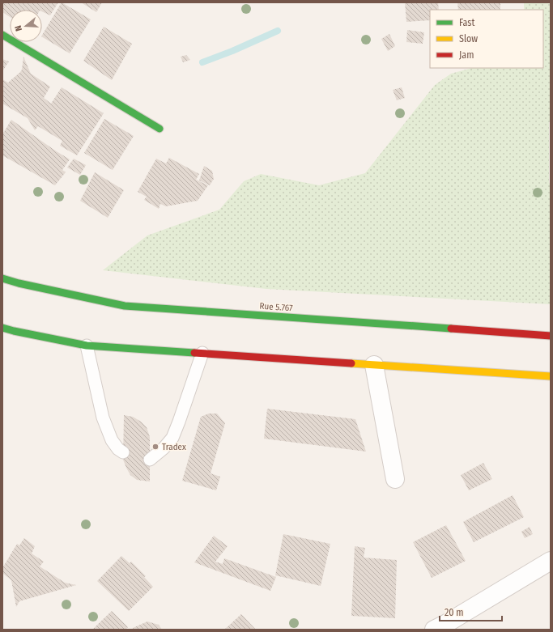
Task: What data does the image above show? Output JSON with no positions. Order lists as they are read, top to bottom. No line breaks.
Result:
{"streets":{"main road":["Rue 5.767"]},"places":["Tradex"],"legend":["Fast","Slow","Jam"],"scale_bar":"20 m","north":"left"}
